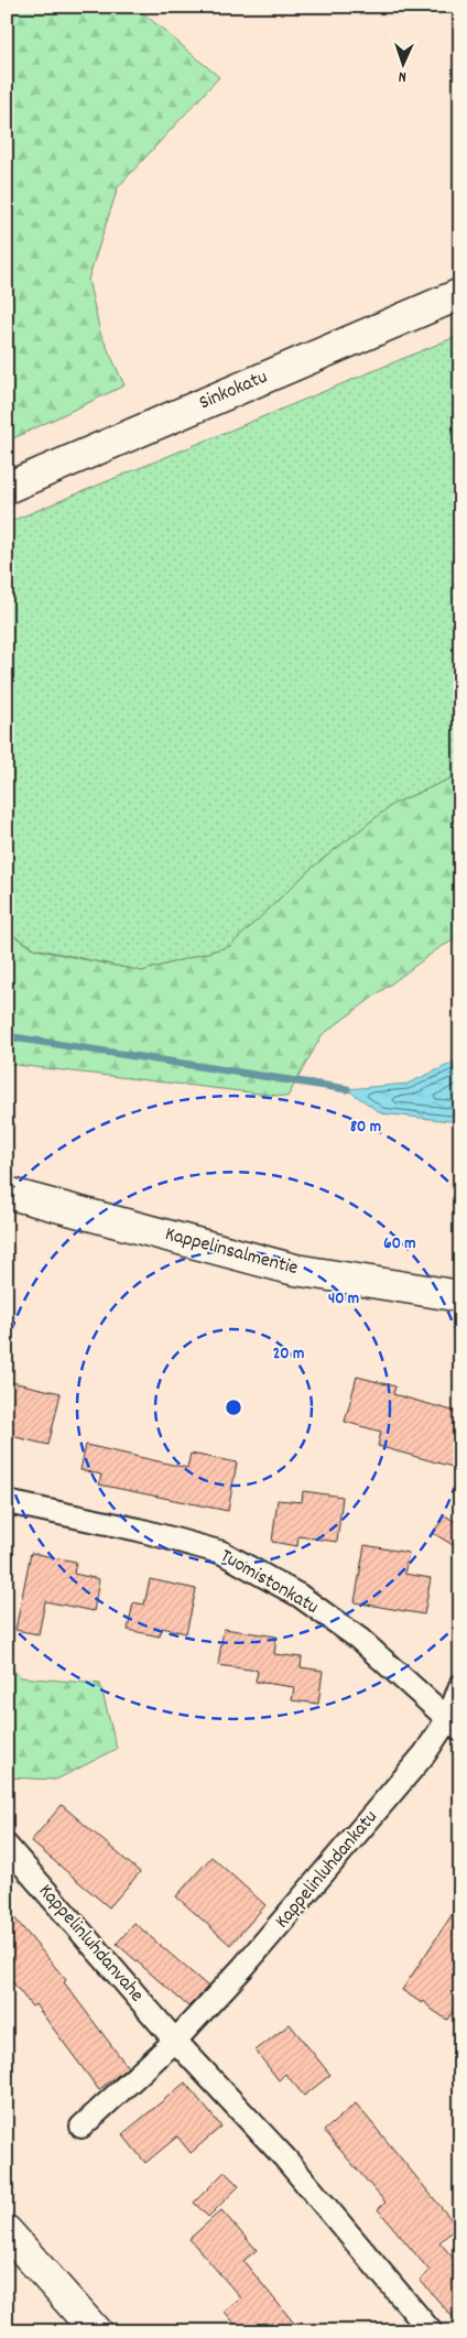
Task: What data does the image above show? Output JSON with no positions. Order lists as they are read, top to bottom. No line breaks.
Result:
{"streets":{"main road":["Sinkokatu","Kappelinsalmentie"],"street":["Tuomistonkatu","Kappelinluhdankatu","Kappelinluhdanvahe"]},"crossings":[["Tuomistonkatu","Kappelinluhdankatu"],["Kappelinluhdankatu","Kappelinluhdanvahe"]],"north":"bottom","rings":["80 m","60 m","40 m","20 m"]}
